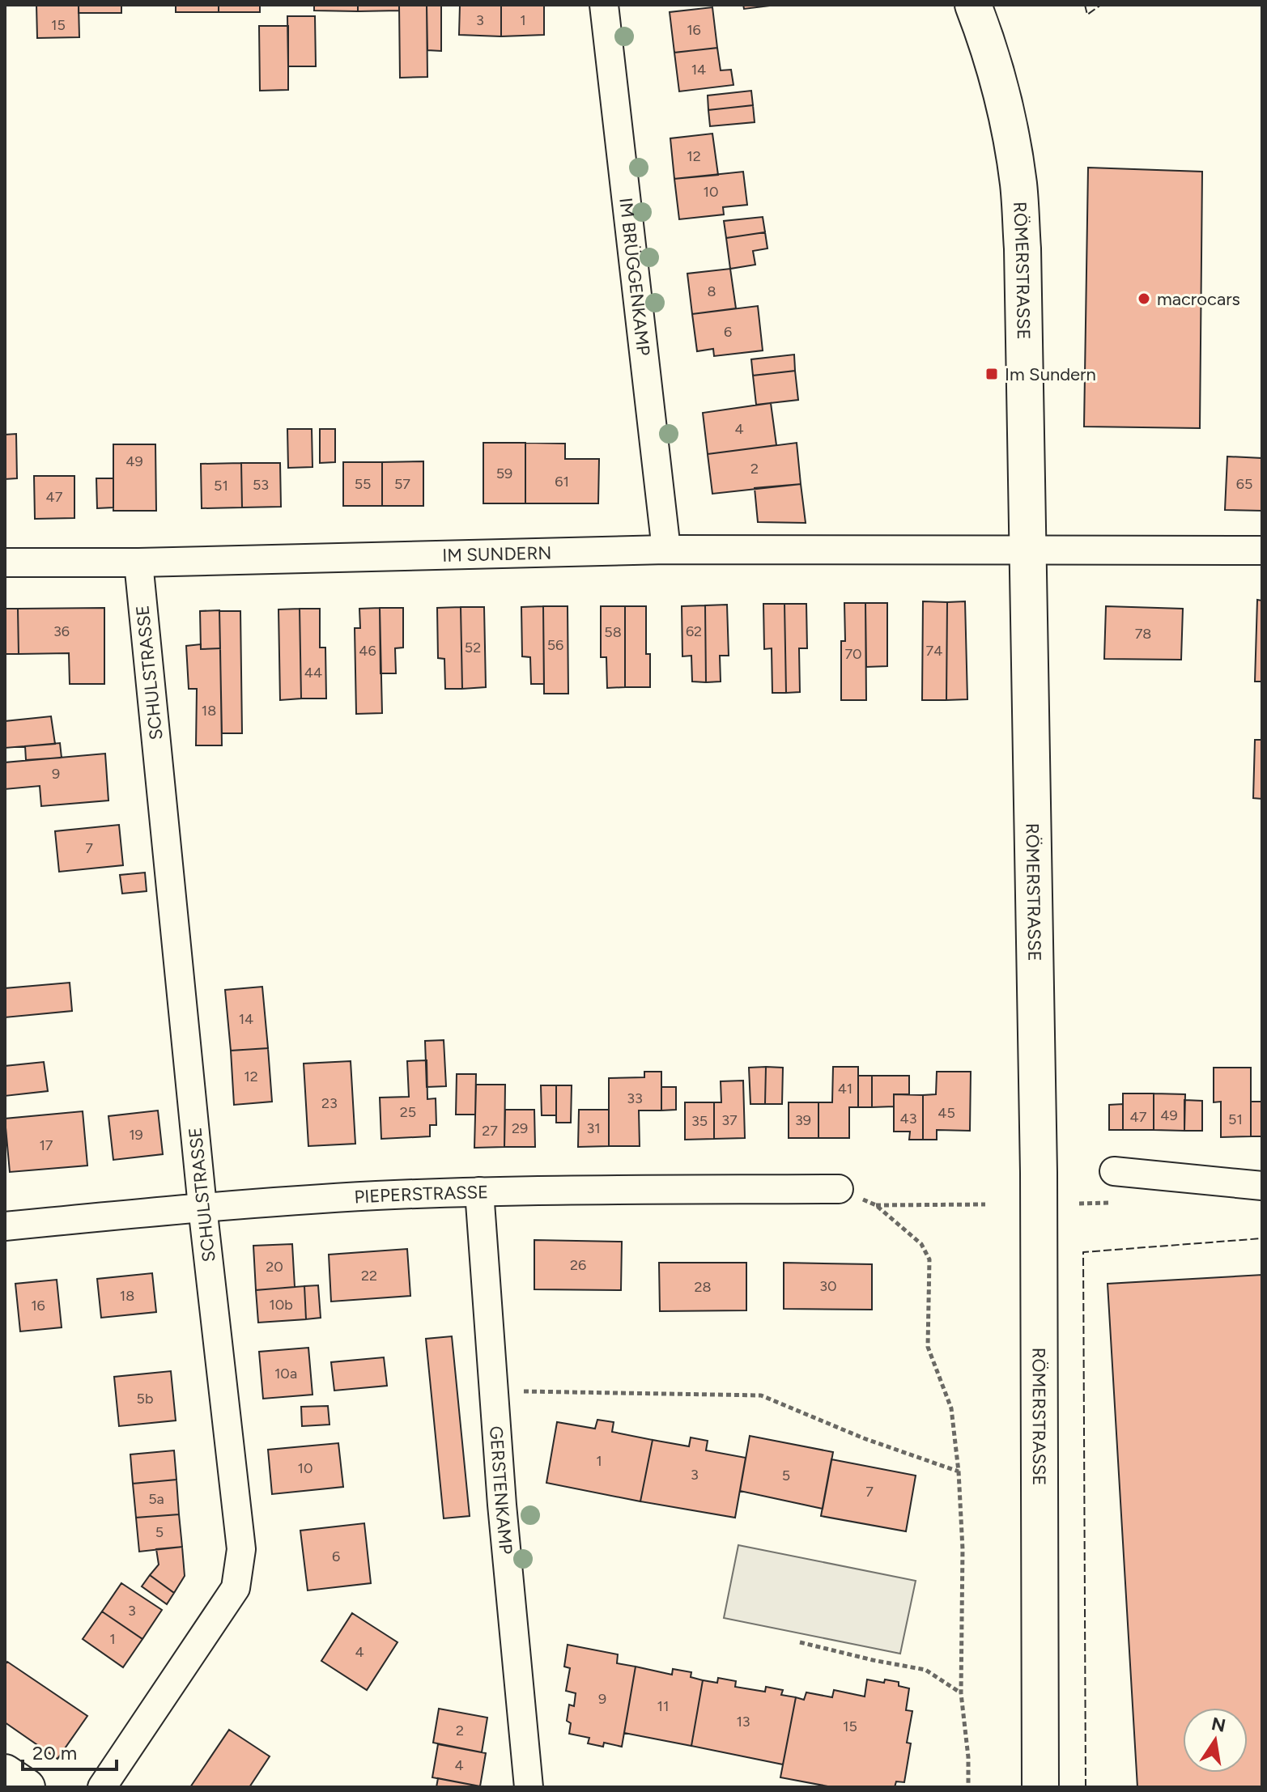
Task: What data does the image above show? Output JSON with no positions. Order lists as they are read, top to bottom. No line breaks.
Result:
{"streets":{"main road":["RÖMERSTRASSE"],"street":["IM BRÜGGENKAMP","IM SUNDERN","SCHULSTRASSE","PIEPERSTRASSE","GERSTENKAMP"]},"crossings":[["RÖMERSTRASSE","IM SUNDERN"],["IM BRÜGGENKAMP","IM SUNDERN"],["IM SUNDERN","SCHULSTRASSE"],["SCHULSTRASSE","PIEPERSTRASSE"],["PIEPERSTRASSE","GERSTENKAMP"]],"places":{"other":["macrocars"],"transit":["Im Sundern"]},"house_numbers":["3","1","15","16","14","12","10","8","6","4","49","2","59","61","55","57","65","53","51","47","36","62","58","78","56","52","46","74","70","44","18","9","7","14","12","41","33","23","25","45","49","47","43","51","37","39","35","29","31","27","19","17","26","20","22","30","28","18","10b","16","10a","5b","1","10","3","5","7","5a","5","6","3","1","4","9","11","13","15","2","4"],"scale_bar":"20 m","north":"top"}
